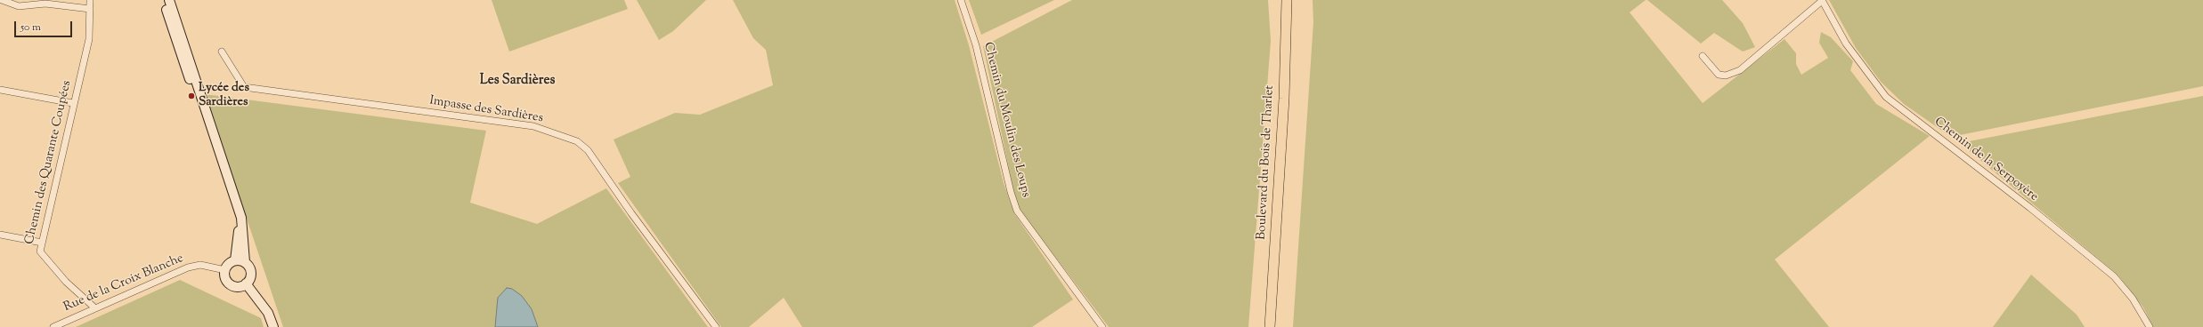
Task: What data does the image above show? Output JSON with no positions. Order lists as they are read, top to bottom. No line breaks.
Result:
{"streets":{"main road":["Boulevard du Bois de Tharlet"],"street":["Impasse des Sardières","Chemin du Moulin des Loups","Chemin de la Serpoyère","Chemin des Quarante Coupées","Rue de la Croix Blanche"]},"crossings":[["Chemin des Quarante Coupées","Rue de la Croix Blanche"]],"districts":["Les Sardières"],"places":["Lycée des Sardières"],"scale_bar":"50 m"}
